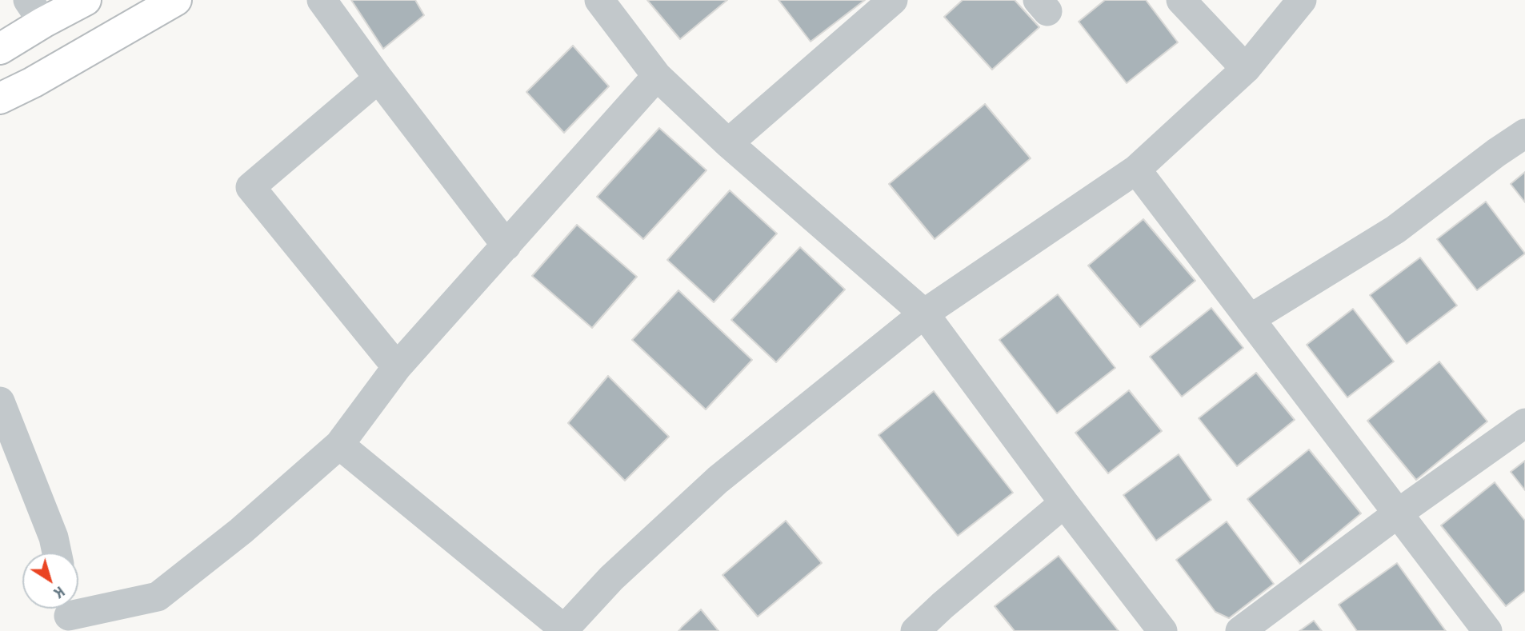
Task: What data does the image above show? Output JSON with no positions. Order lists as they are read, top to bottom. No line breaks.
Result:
{"north":"bottom right"}
